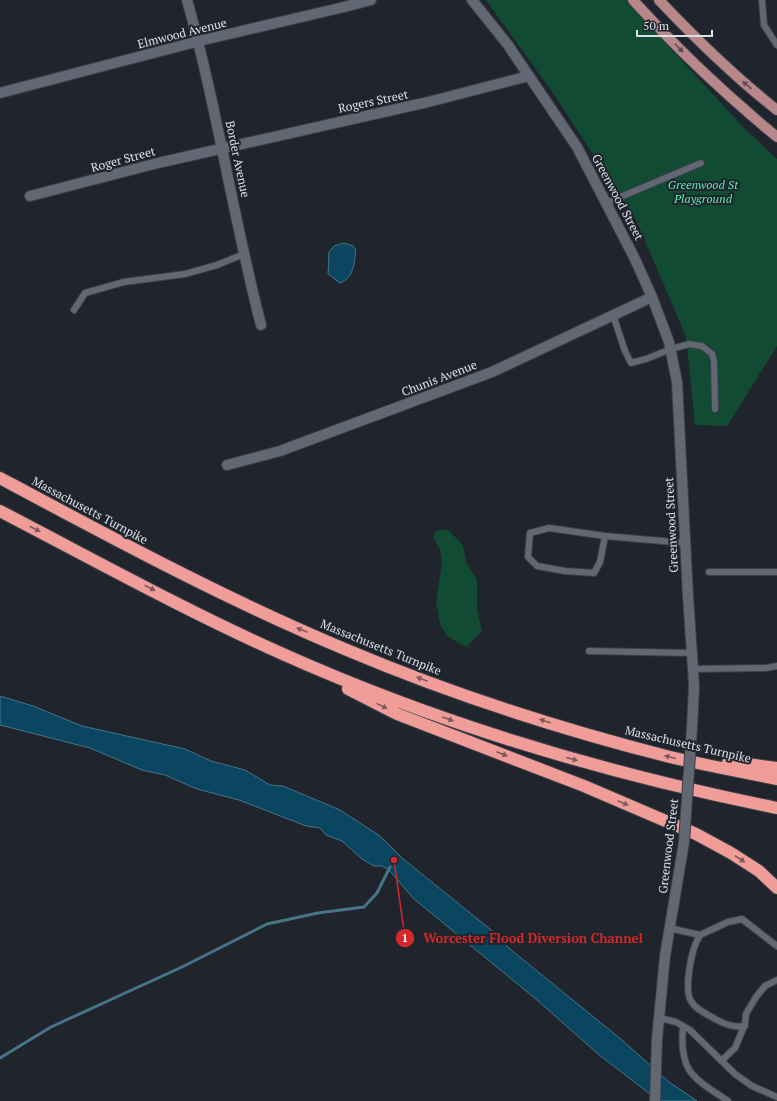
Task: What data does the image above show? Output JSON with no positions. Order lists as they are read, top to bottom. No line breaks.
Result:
{"streets":{"highway":["Massachusetts Turnpike"],"street":["Elmwood Avenue","Rogers Street","Roger Street","Border Avenue","Greenwood Street","Chunis Avenue"]},"crossings":[["Elmwood Avenue","Border Avenue"],["Rogers Street","Roger Street"],["Rogers Street","Border Avenue"],["Rogers Street","Greenwood Street"],["Roger Street","Border Avenue"],["Greenwood Street","Chunis Avenue"]],"parks":["Greenwood St Playground"],"places":["Worcester Flood Diversion Channel"],"scale_bar":"50 m"}
